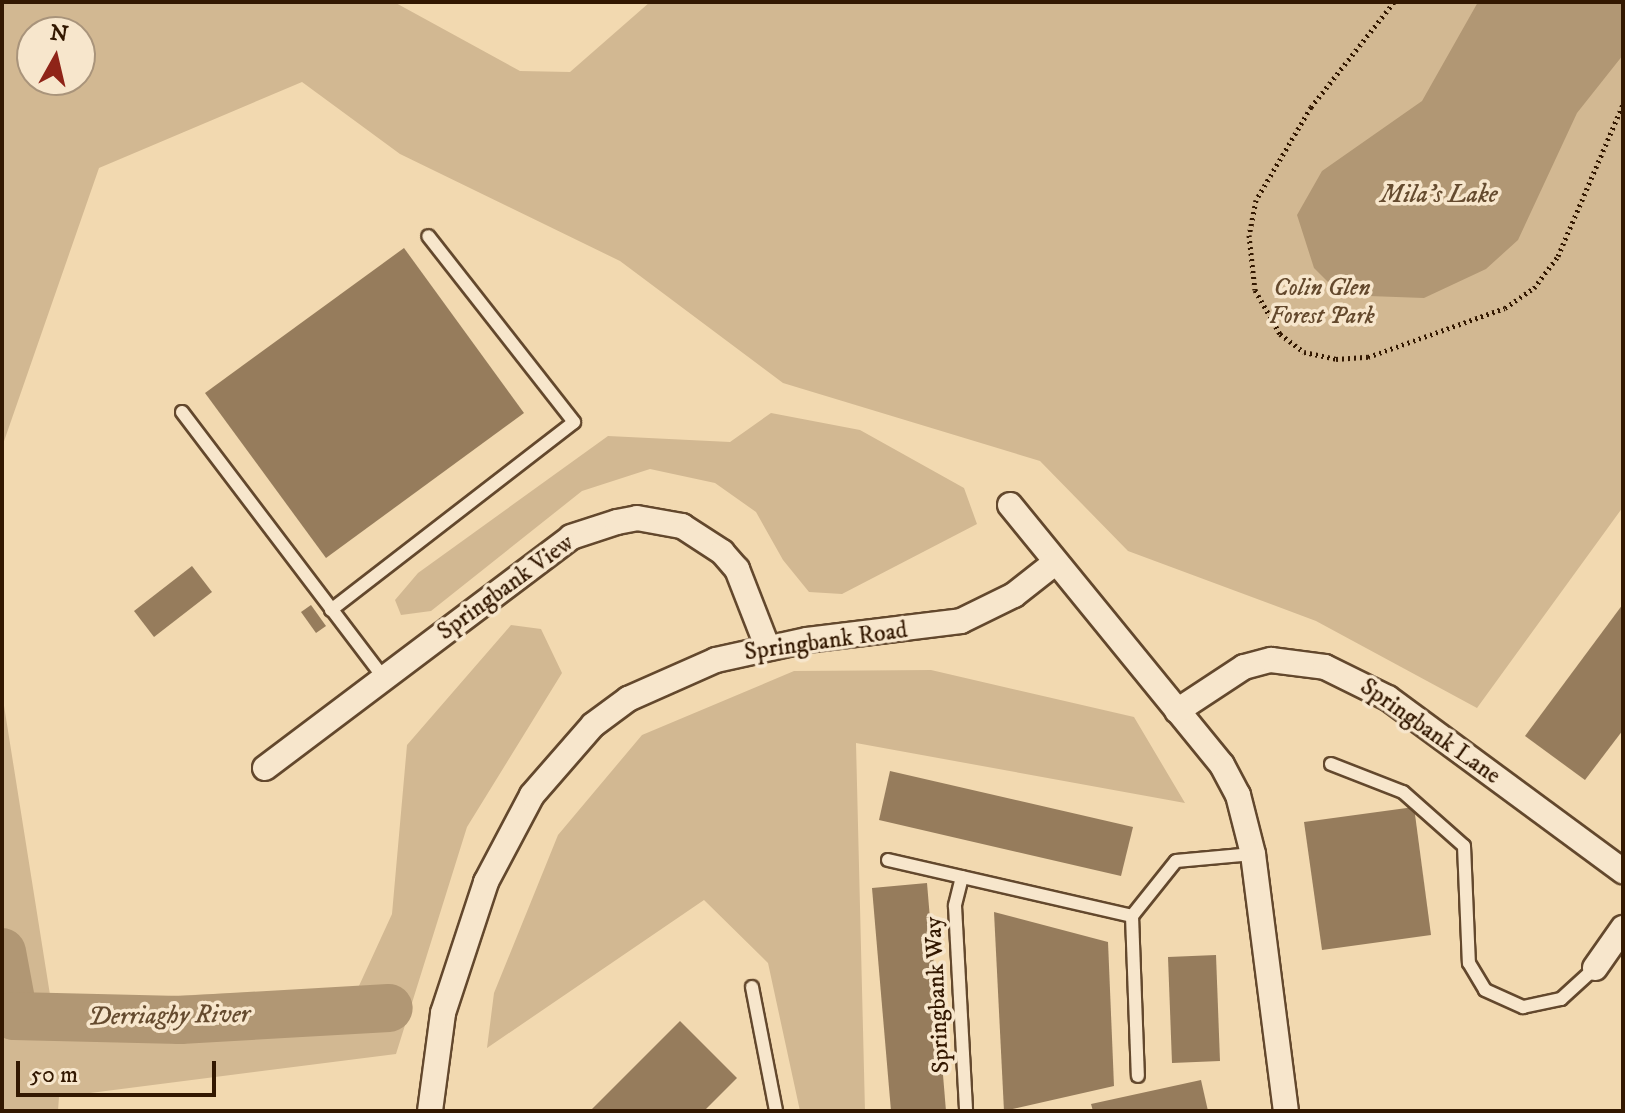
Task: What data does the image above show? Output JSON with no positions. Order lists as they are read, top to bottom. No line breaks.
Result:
{"streets":{"street":["Springbank View","Springbank Road","Springbank Lane"],"lane":["Springbank Way"]},"crossings":[["Springbank View","Springbank Road"]],"water":["Mila's Lake","Derriaghy River"],"parks":["Colin Glen Forest Park"],"scale_bar":"50 m","north":"top"}
